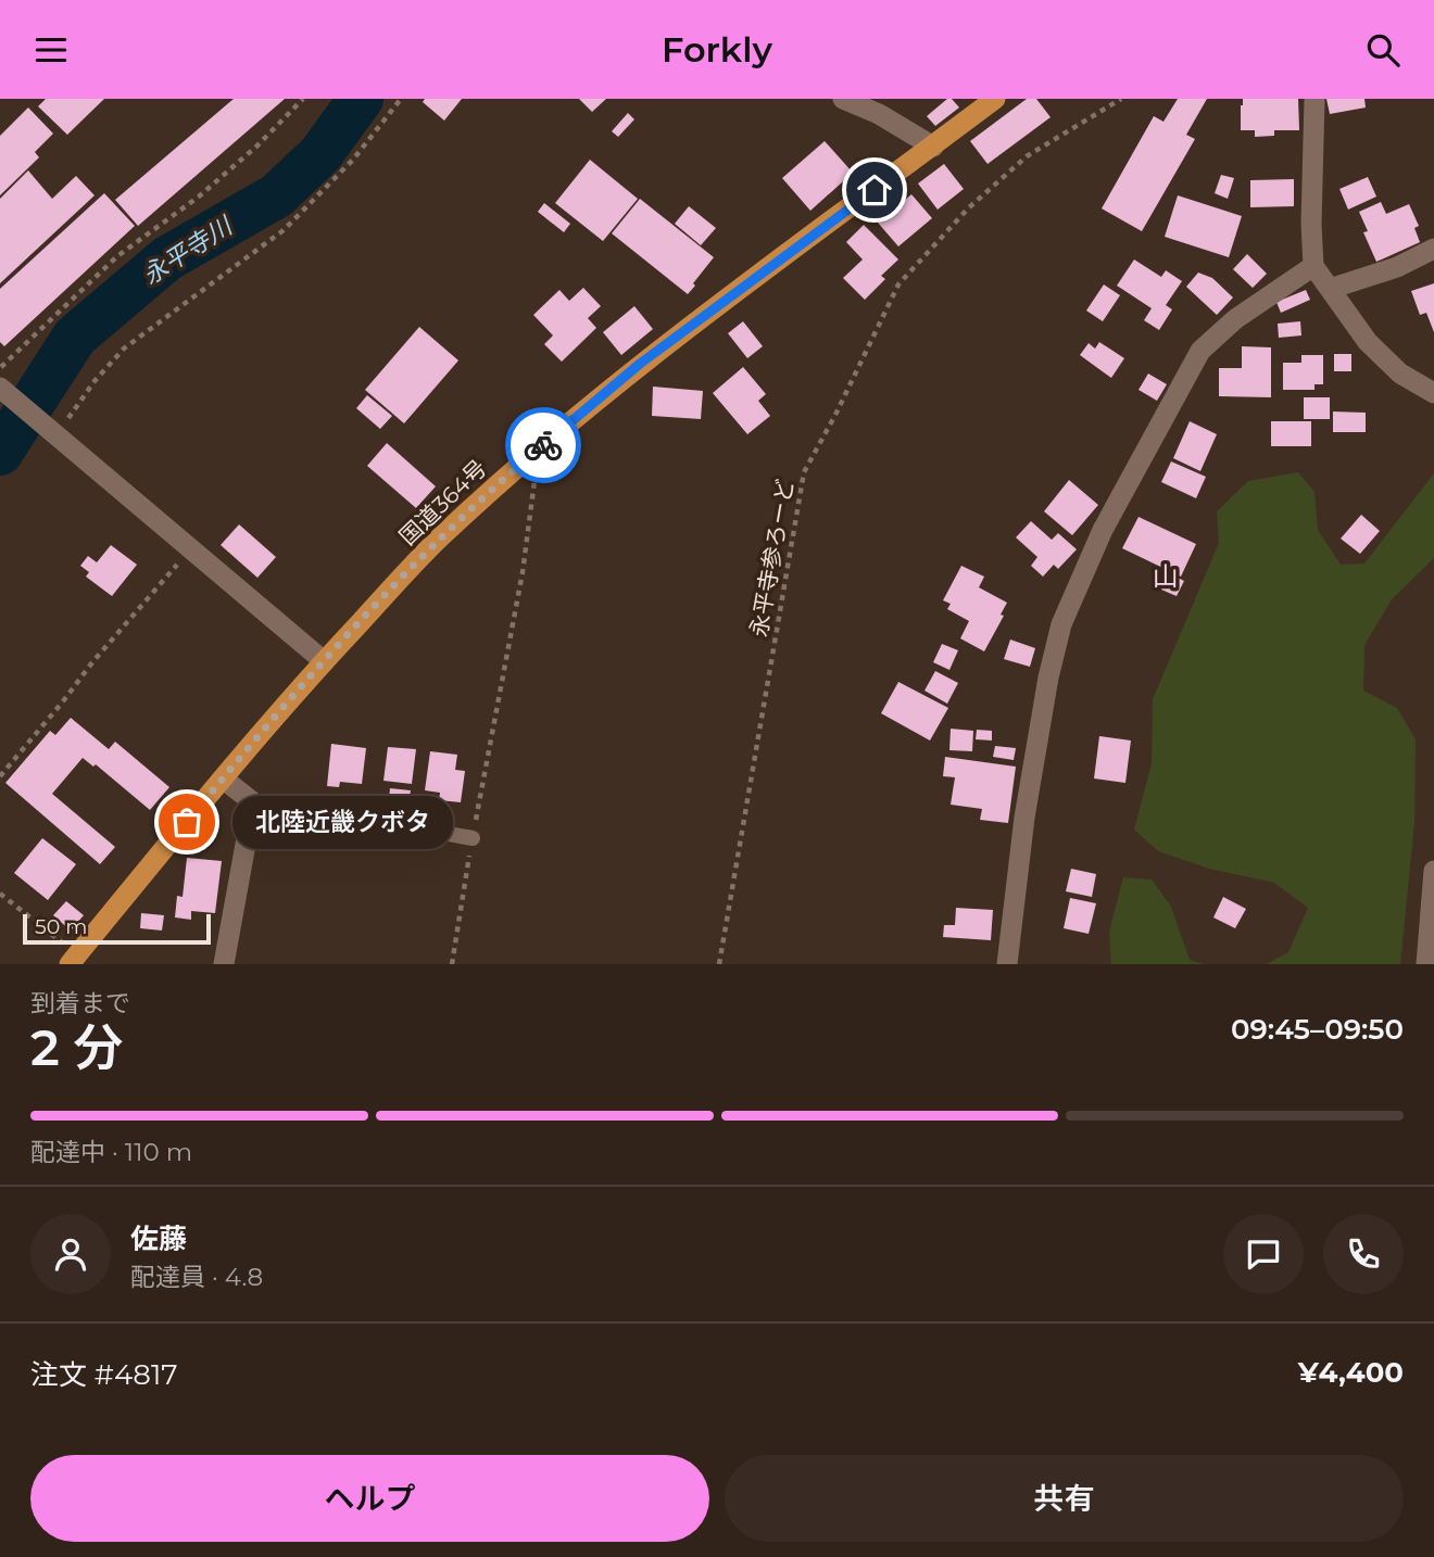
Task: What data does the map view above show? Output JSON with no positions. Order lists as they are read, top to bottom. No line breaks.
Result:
{"streets":{"highway":["国道364号"],"path":["永平寺参ろーど"]},"districts":["山"],"water":["永平寺川"],"places":["北陸近畿クボタ"],"scale_bar":"50 m","page":{"header":"Forkly","bubble":"北陸近畿クボタ","scale":"50 m","heading":["2 分","到着まで","09:45–09:50"],"panel":["佐藤","配達員 · 4.8","注文 #4817","¥4,400"],"bar":"配達中 · 110 m","buttons":["ヘルプ","共有"]}}
